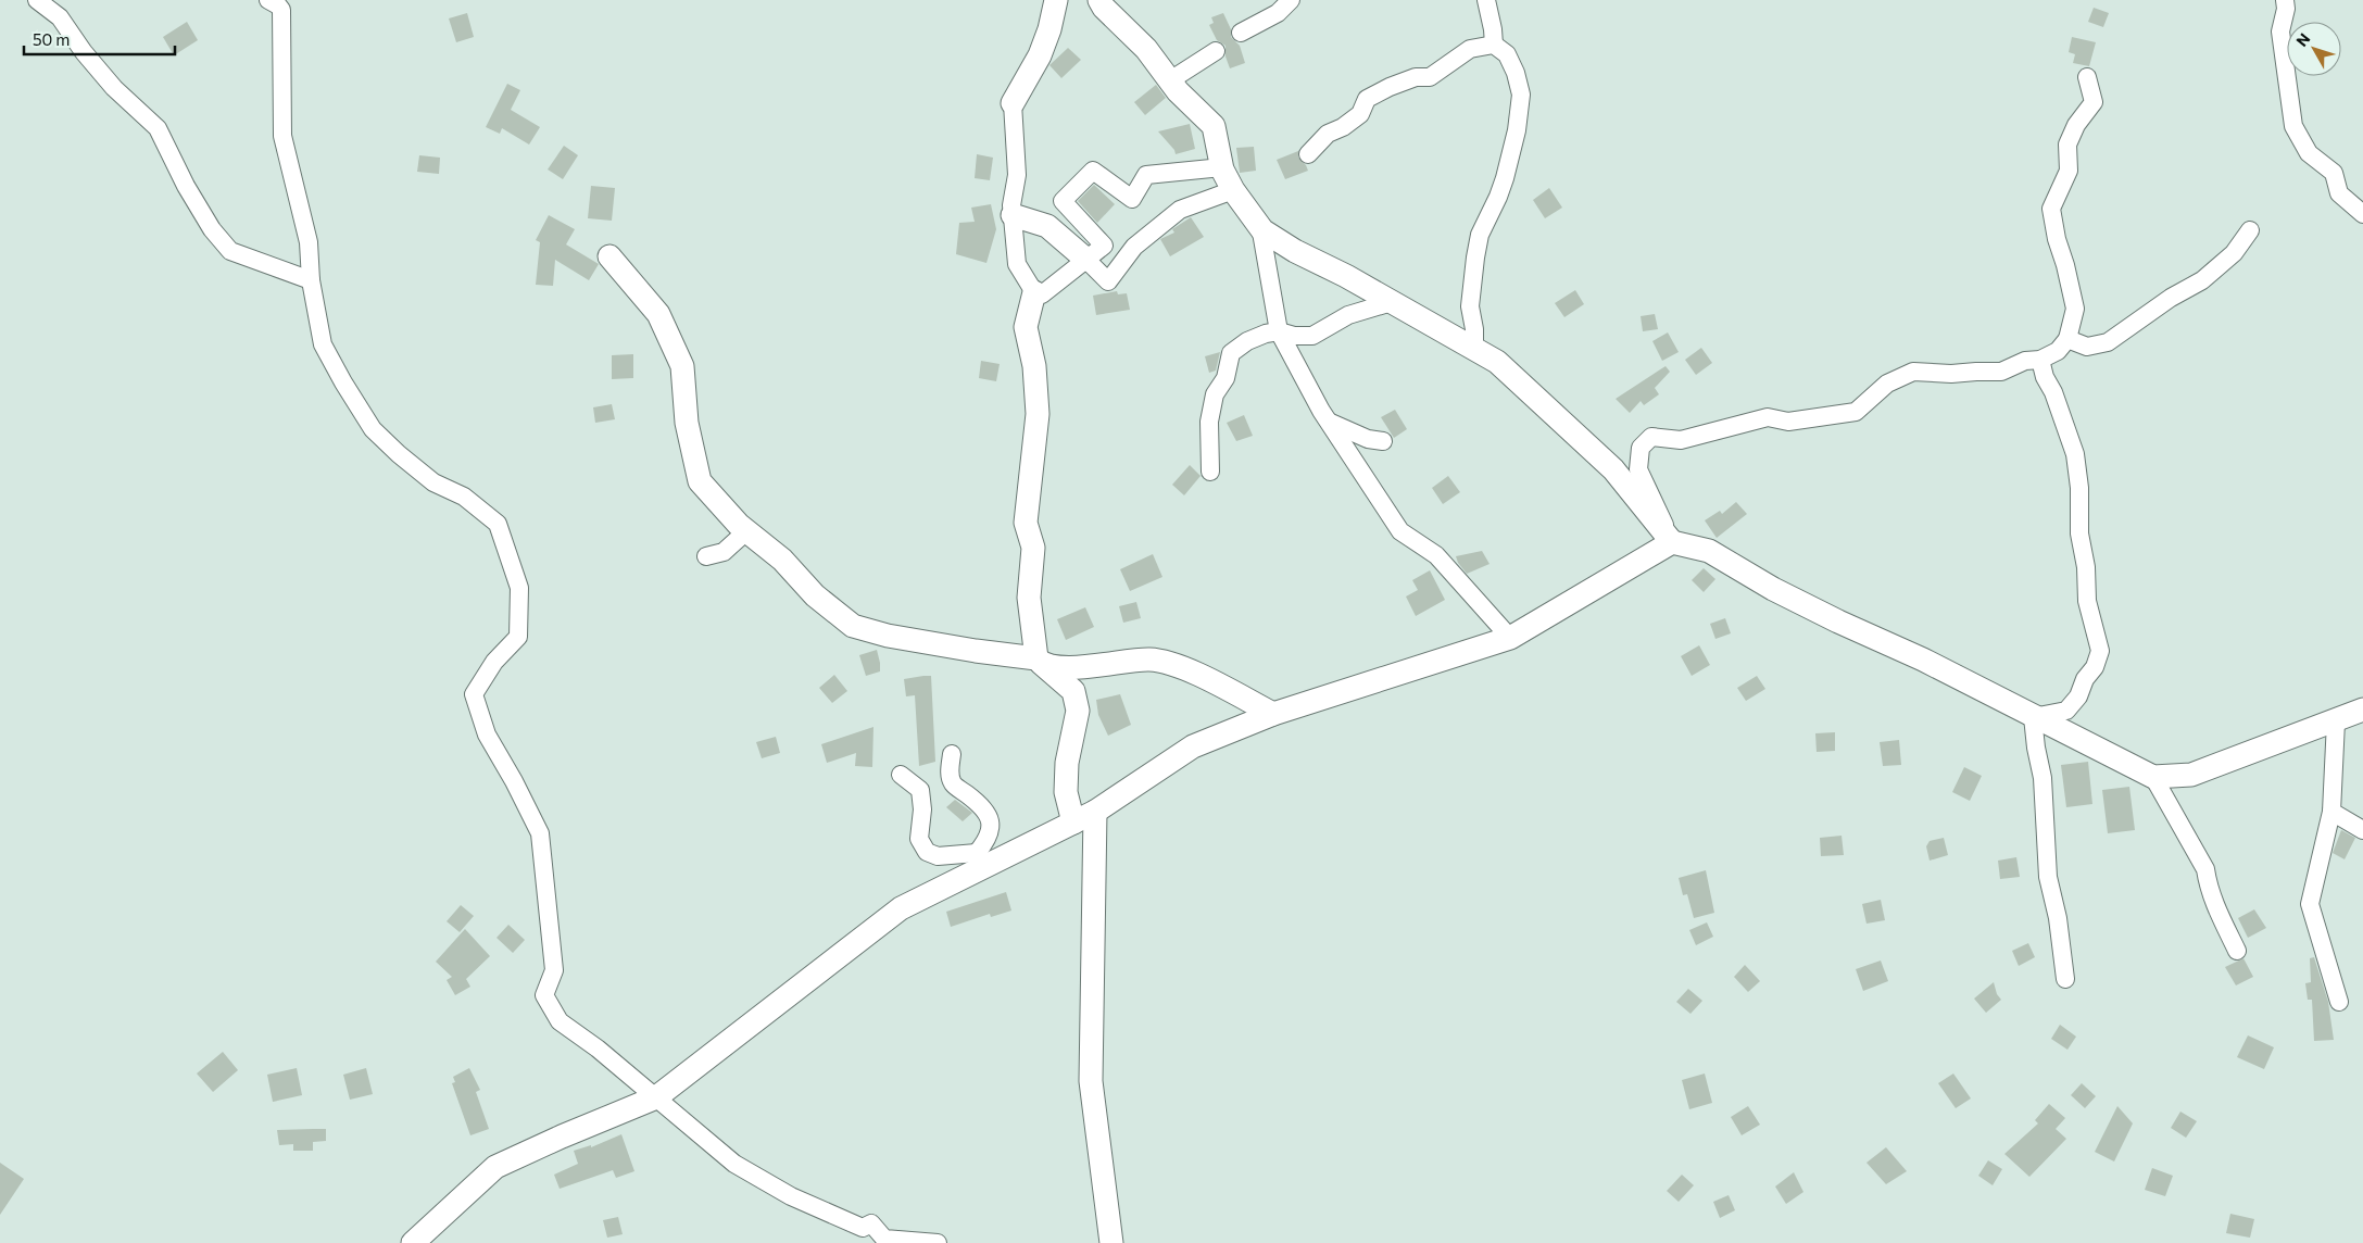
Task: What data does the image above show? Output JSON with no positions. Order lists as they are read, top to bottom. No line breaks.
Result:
{"scale_bar":"50 m","north":"top left"}
